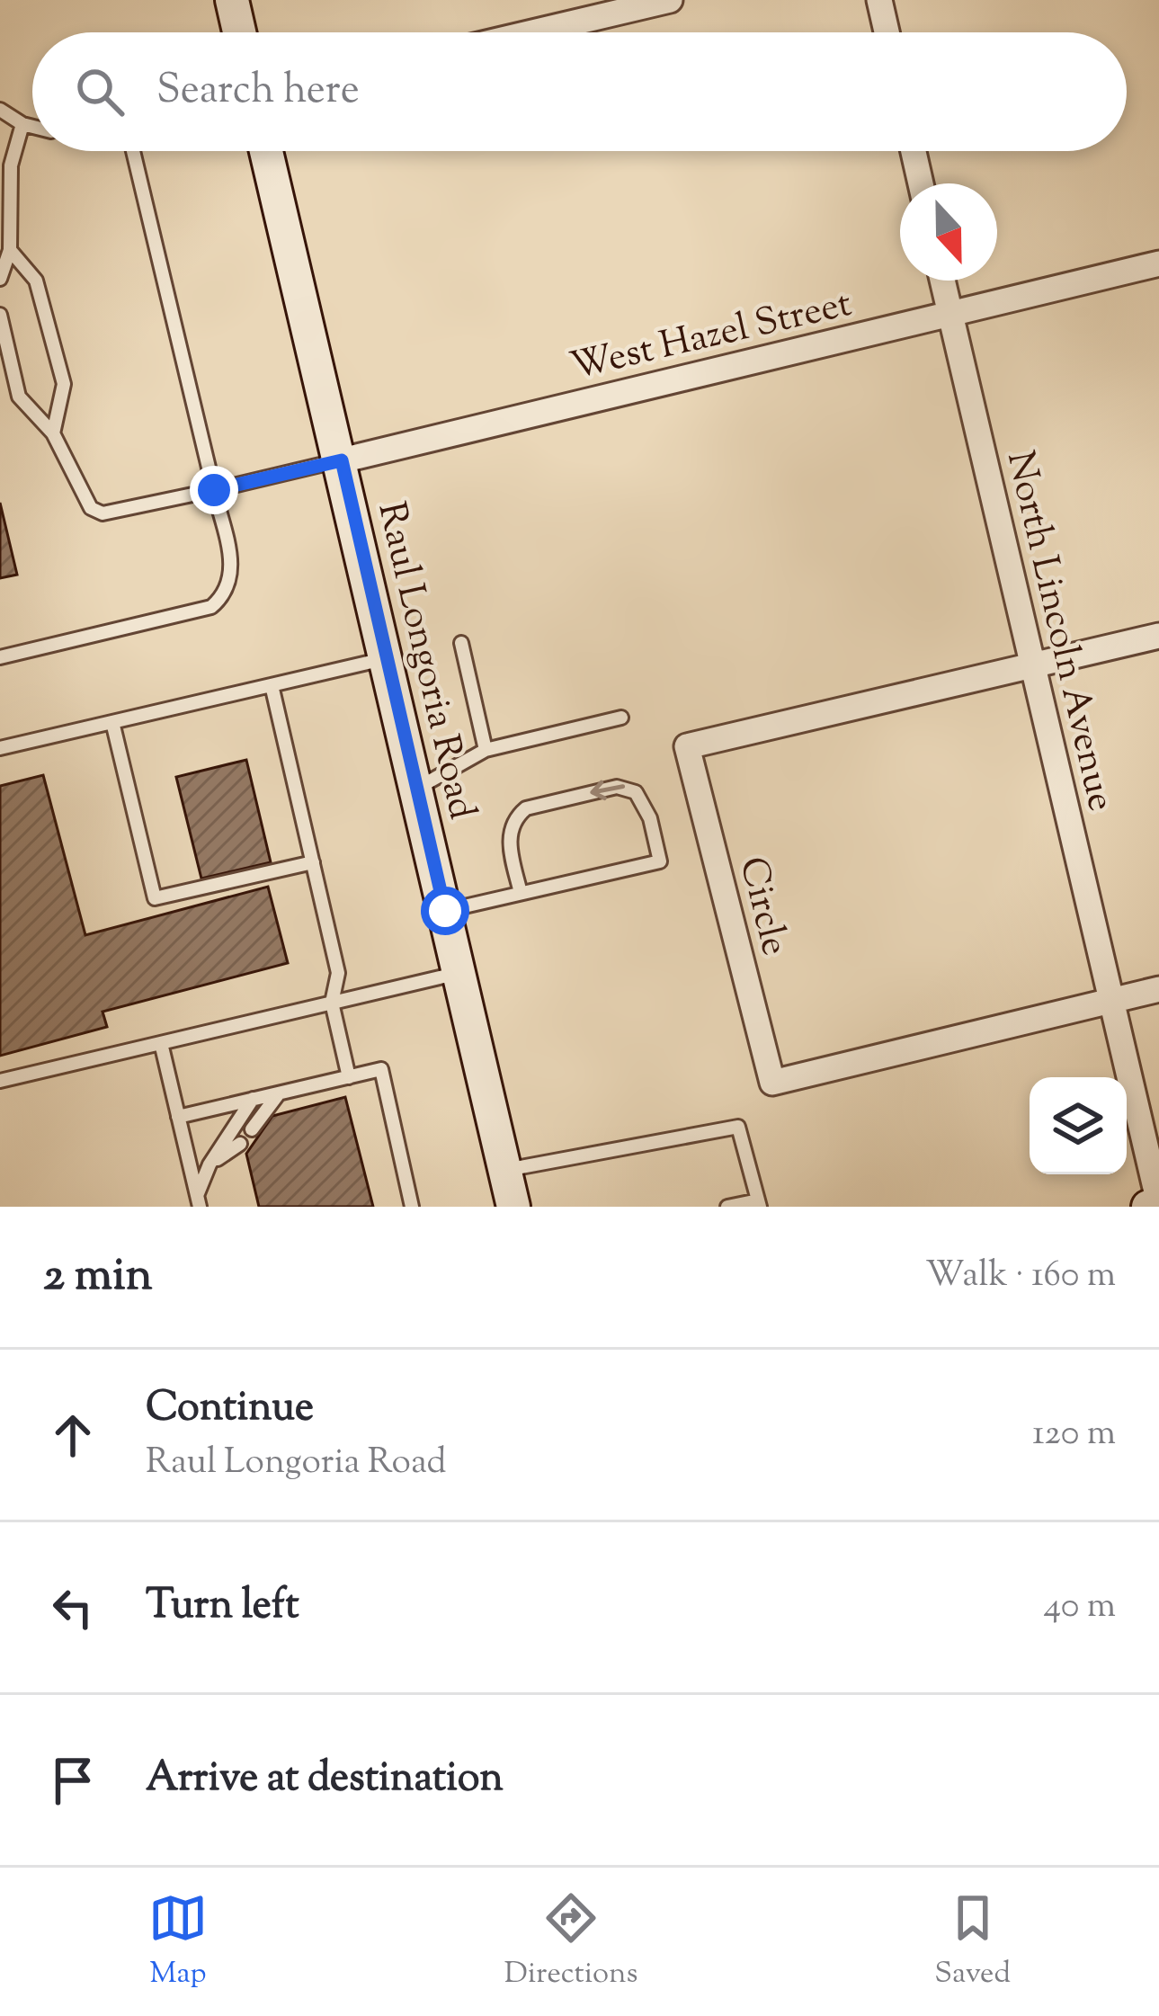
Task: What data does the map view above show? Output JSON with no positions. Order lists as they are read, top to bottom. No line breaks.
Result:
{"streets":{"main road":["Raul Longoria Road"],"street":["West Hazel Street","North Lincoln Avenue","Circle"]},"crossings":[["West Hazel Street","North Lincoln Avenue"],["West Hazel Street","Raul Longoria Road"],["North Lincoln Avenue","Circle"]],"north":"bottom","page":{"search":"Search here","heading":["2 min","Walk · 160 m"],"list":[["Continue","Raul Longoria Road","120 m"],["Turn left","40 m"],"Arrive at destination"],"nav":["Map","Directions","Saved"]}}
